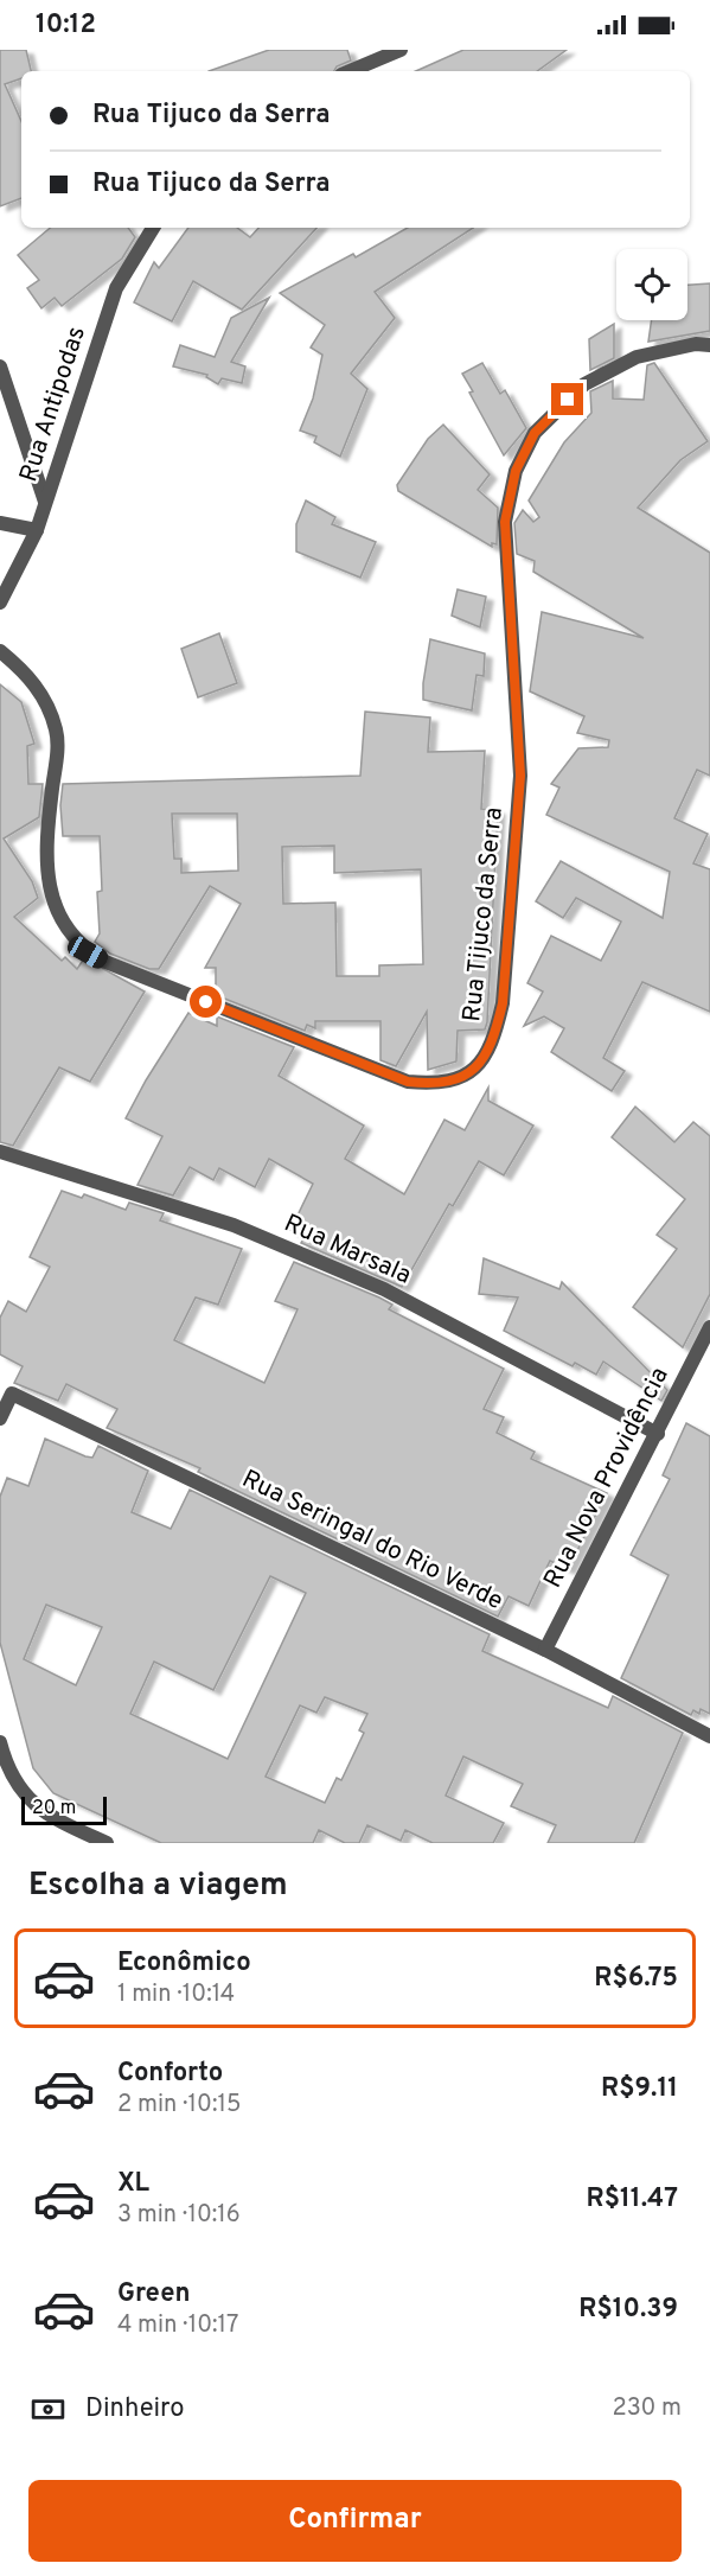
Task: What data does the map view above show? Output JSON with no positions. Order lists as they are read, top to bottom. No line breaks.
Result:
{"streets":{"street":["Rua Antipodas","Rua Tijuco da Serra","Rua Marsala","Rua Nova Providência","Rua Seringal do Rio Verde"]},"crossings":[["Rua Marsala","Rua Nova Providência"],["Rua Nova Providência","Rua Seringal do Rio Verde"]],"scale_bar":"20 m","page":{"status":"10:12","banner":["Rua Tijuco da Serra","Rua Tijuco da Serra"],"scale":"20 m","heading":"Escolha a viagem","list":[{"name":"Econômico","note":"1 min · 10:14","value":"R$6.75"},{"name":"Conforto","note":"2 min · 10:15","value":"R$9.11"},{"name":"XL","note":"3 min · 10:16","value":"R$11.47"},{"name":"Green","note":"4 min · 10:17","value":"R$10.39"}],"pay":["Dinheiro","230 m"],"buttons":"Confirmar"}}
